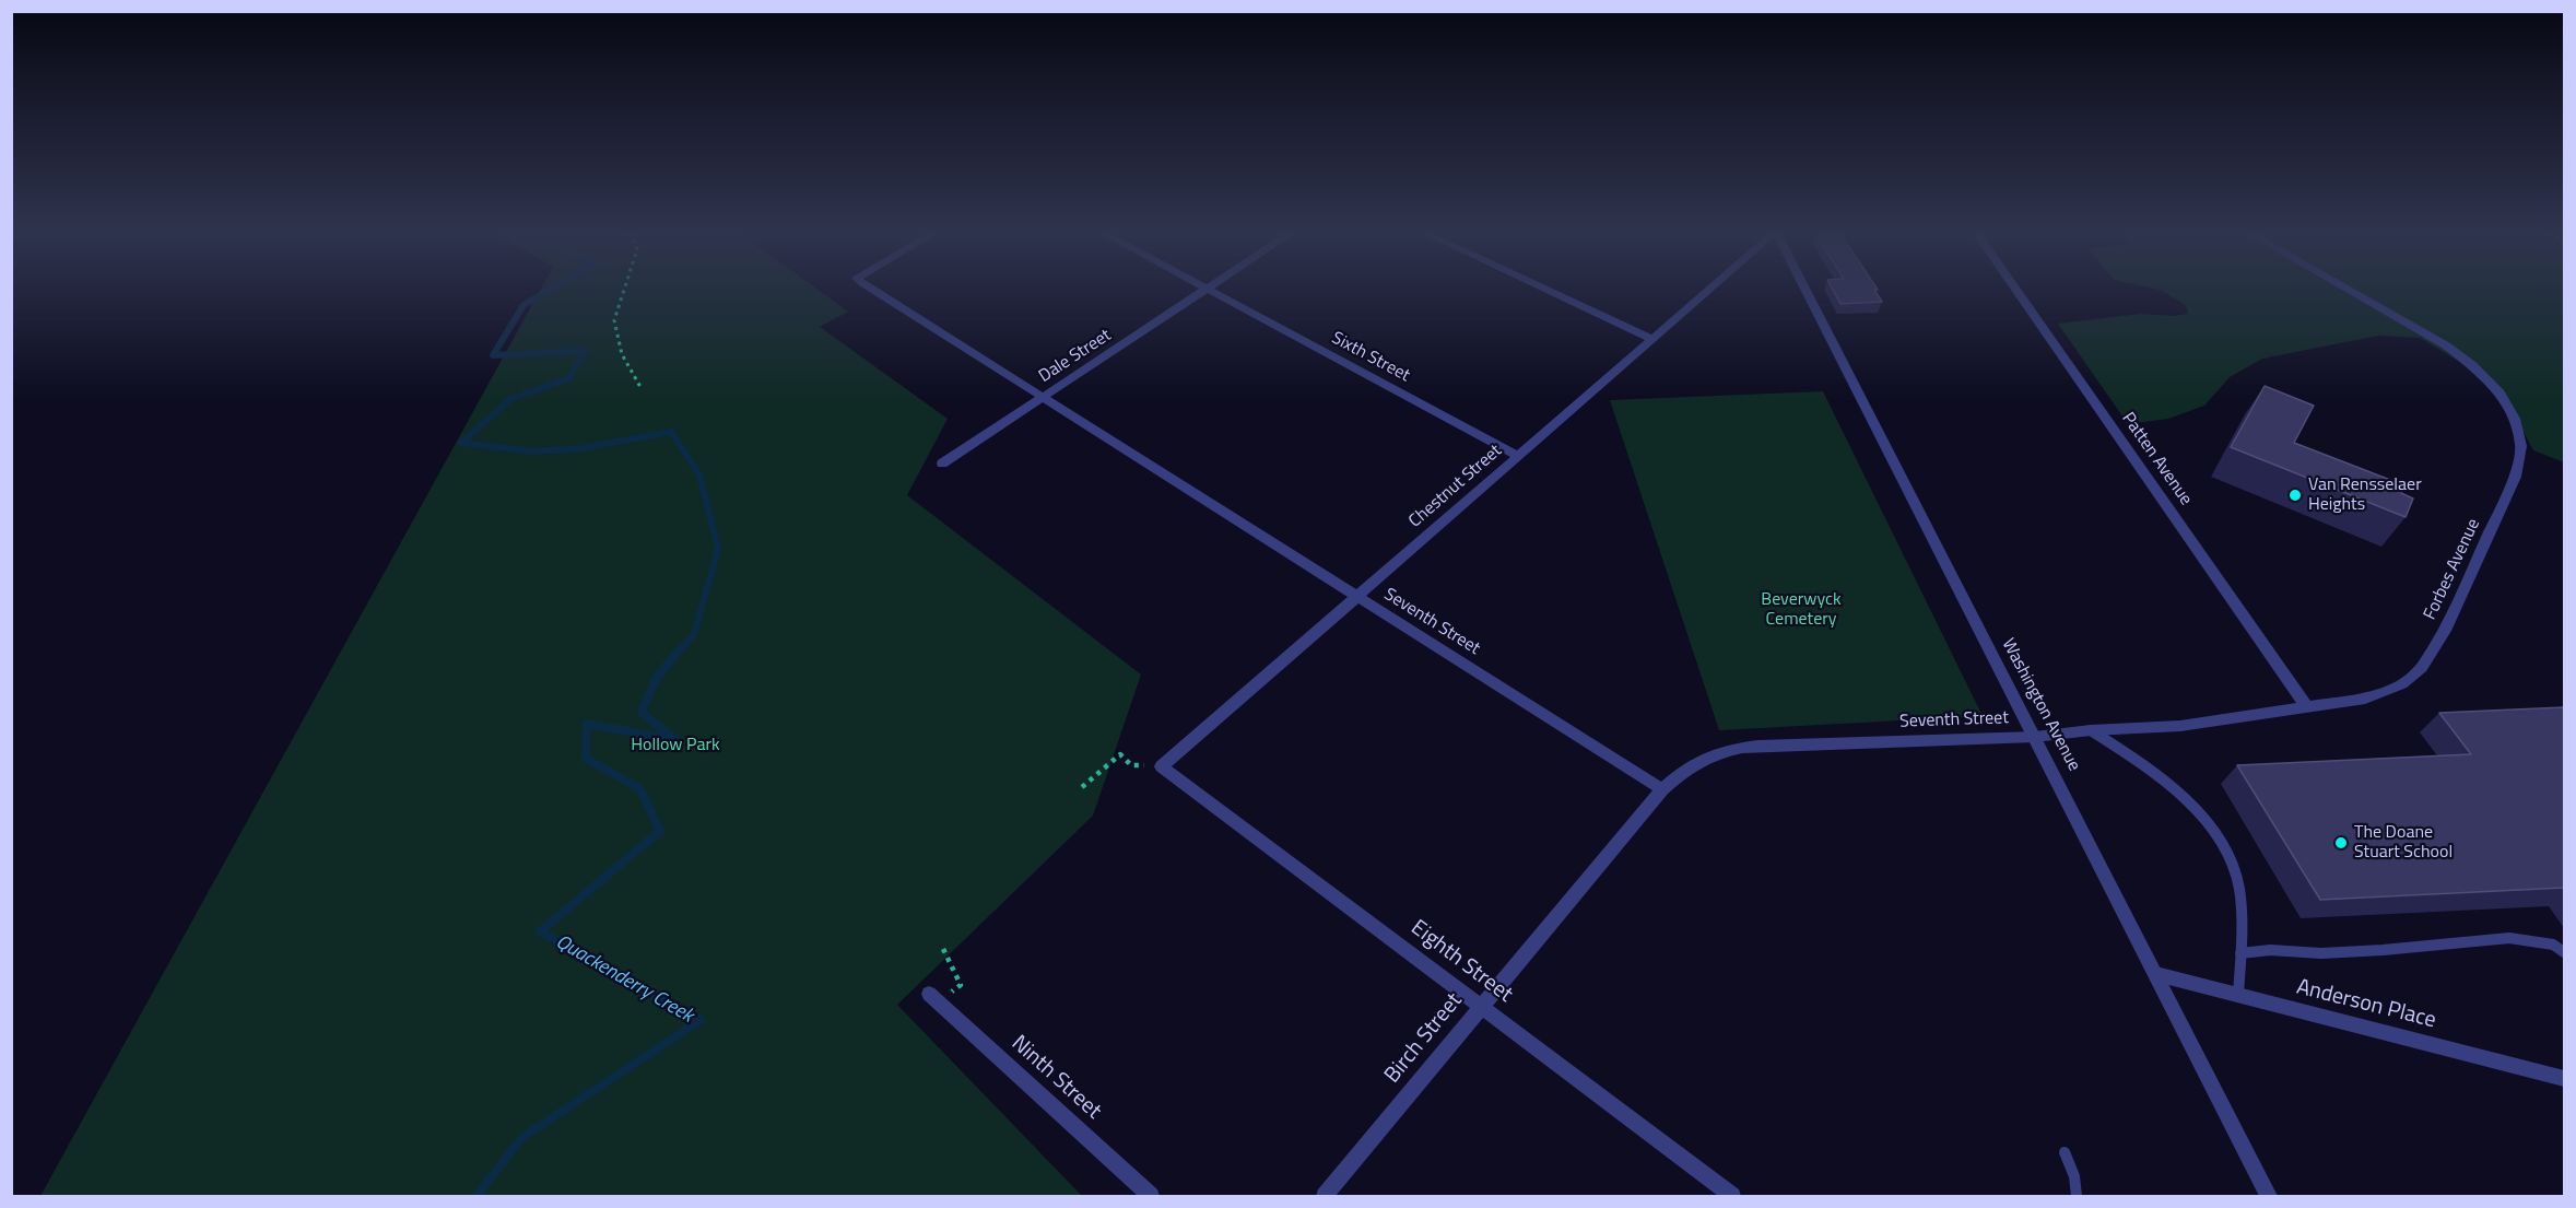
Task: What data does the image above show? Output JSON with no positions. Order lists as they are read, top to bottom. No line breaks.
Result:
{"streets":{"street":["Dale Street","Sixth Street","Patten Avenue","Chestnut Street","Forbes Avenue","Seventh Street","Washington Avenue","Eighth Street","Anderson Place","Birch Street","Ninth Street"]},"crossings":[["Dale Street","Seventh Street"],["Sixth Street","Chestnut Street"],["Patten Avenue","Forbes Avenue"],["Chestnut Street","Seventh Street"],["Chestnut Street","Eighth Street"],["Forbes Avenue","Seventh Street"],["Forbes Avenue","Washington Avenue"],["Seventh Street","Washington Avenue"],["Seventh Street","Birch Street"],["Washington Avenue","Anderson Place"],["Eighth Street","Birch Street"]],"water":["Quackenderry Creek"],"parks":["Beverwyck Cemetery","Hollow Park"],"places":["Van Rensselaer Heights","The Doane Stuart School"]}
